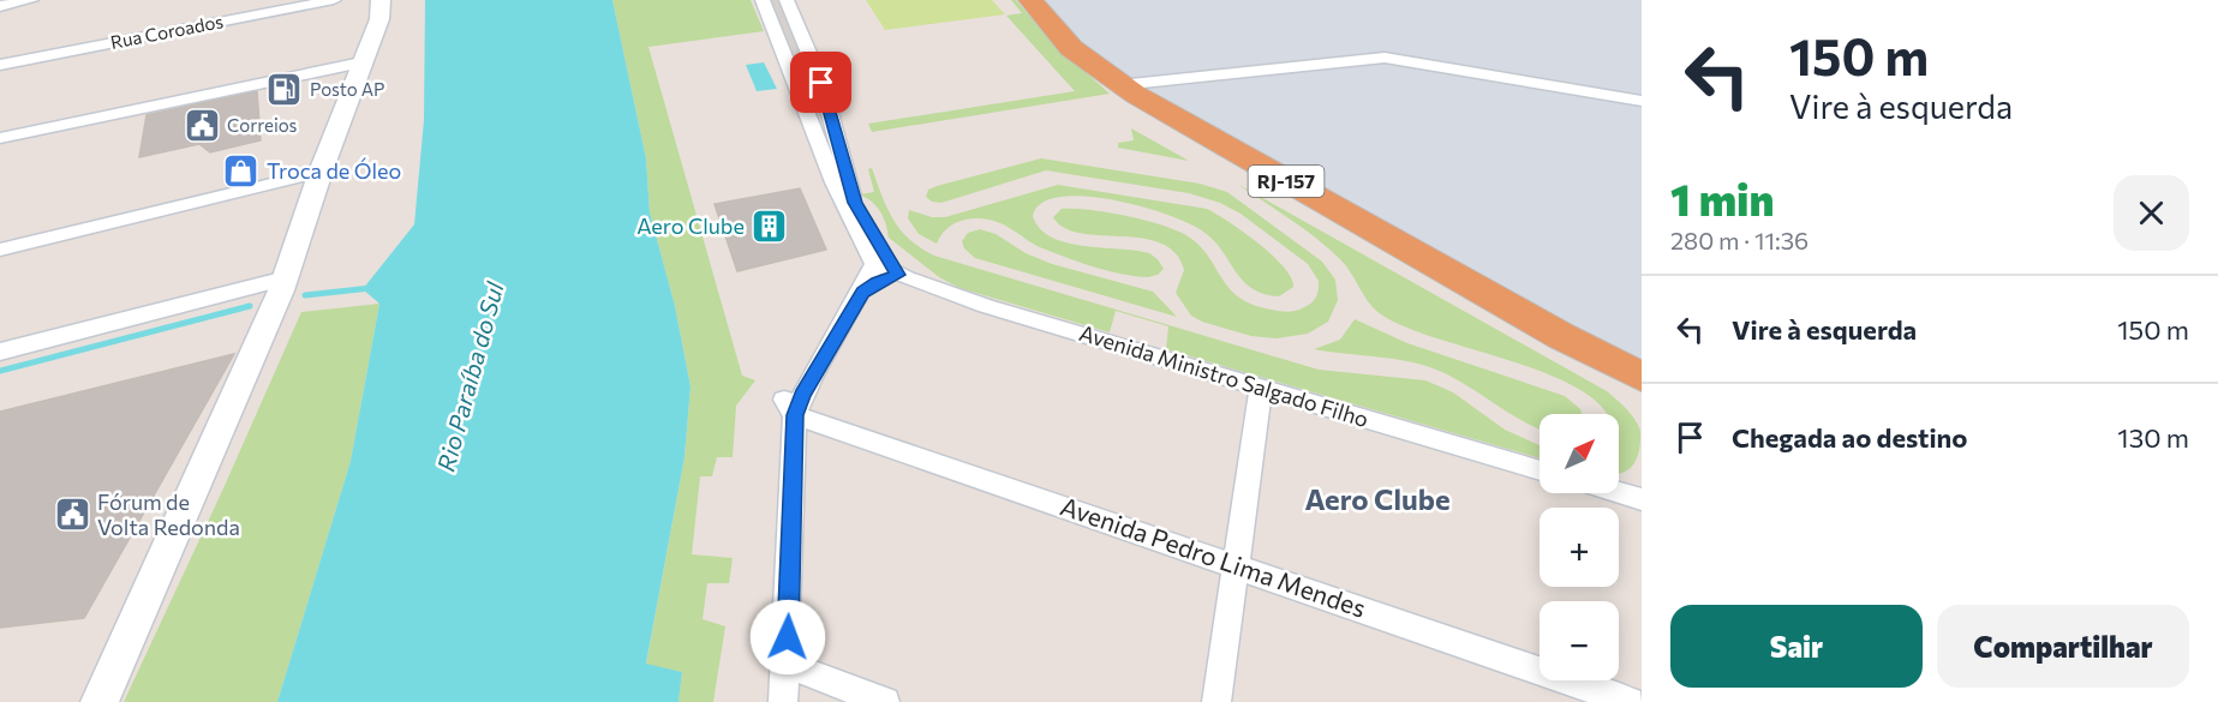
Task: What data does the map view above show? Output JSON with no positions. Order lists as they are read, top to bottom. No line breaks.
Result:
{"streets":{"highway":["RJ-157"],"street":["Rua Coroados","Avenida Ministro Salgado Filho","Avenida Pedro Lima Mendes"]},"districts":["Aero Clube"],"water":["Rio Paraíba do Sul"],"places":{"fuel station":["Posto AP"],"public building":["Correios","Fórum de Volta Redonda"],"shop":["Troca de Óleo"],"building":["Aero Clube"]},"north":"top right","page":{"turn":["150 m","Vire à esquerda"],"heading":["1 min","280 m · 11:36"],"list":[{"name":"Vire à esquerda","value":"150 m"},{"name":"Chegada ao destino","value":"130 m"}],"map_buttons":["+","−"],"buttons":["Sair","Compartilhar"]}}
